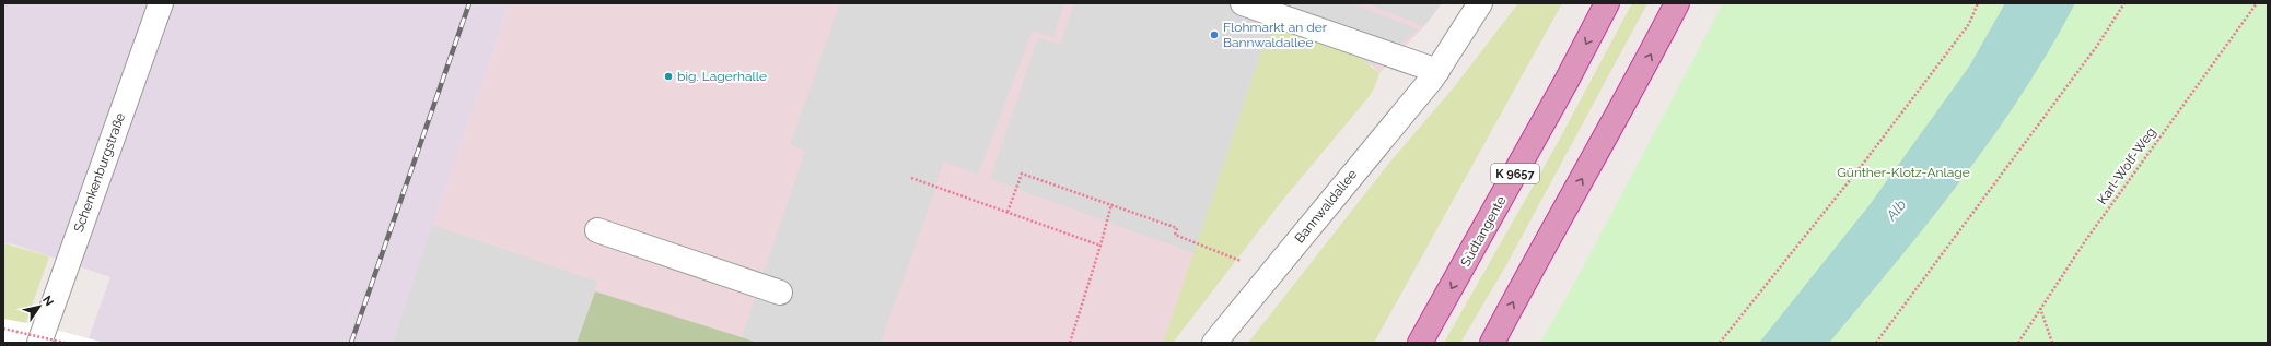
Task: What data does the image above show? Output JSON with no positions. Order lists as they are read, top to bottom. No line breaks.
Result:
{"streets":{"highway":["K 9657","Südtangente"],"street":["Schenkenburgstraße","Bannwaldallee"],"path":["Karl-Wolf-Weg"]},"water":["Alb"],"parks":["Günther-Klotz-Anlage"],"places":["Flohmarkt an der Bannwaldallee","big. Lagerhalle"],"north":"top right"}
